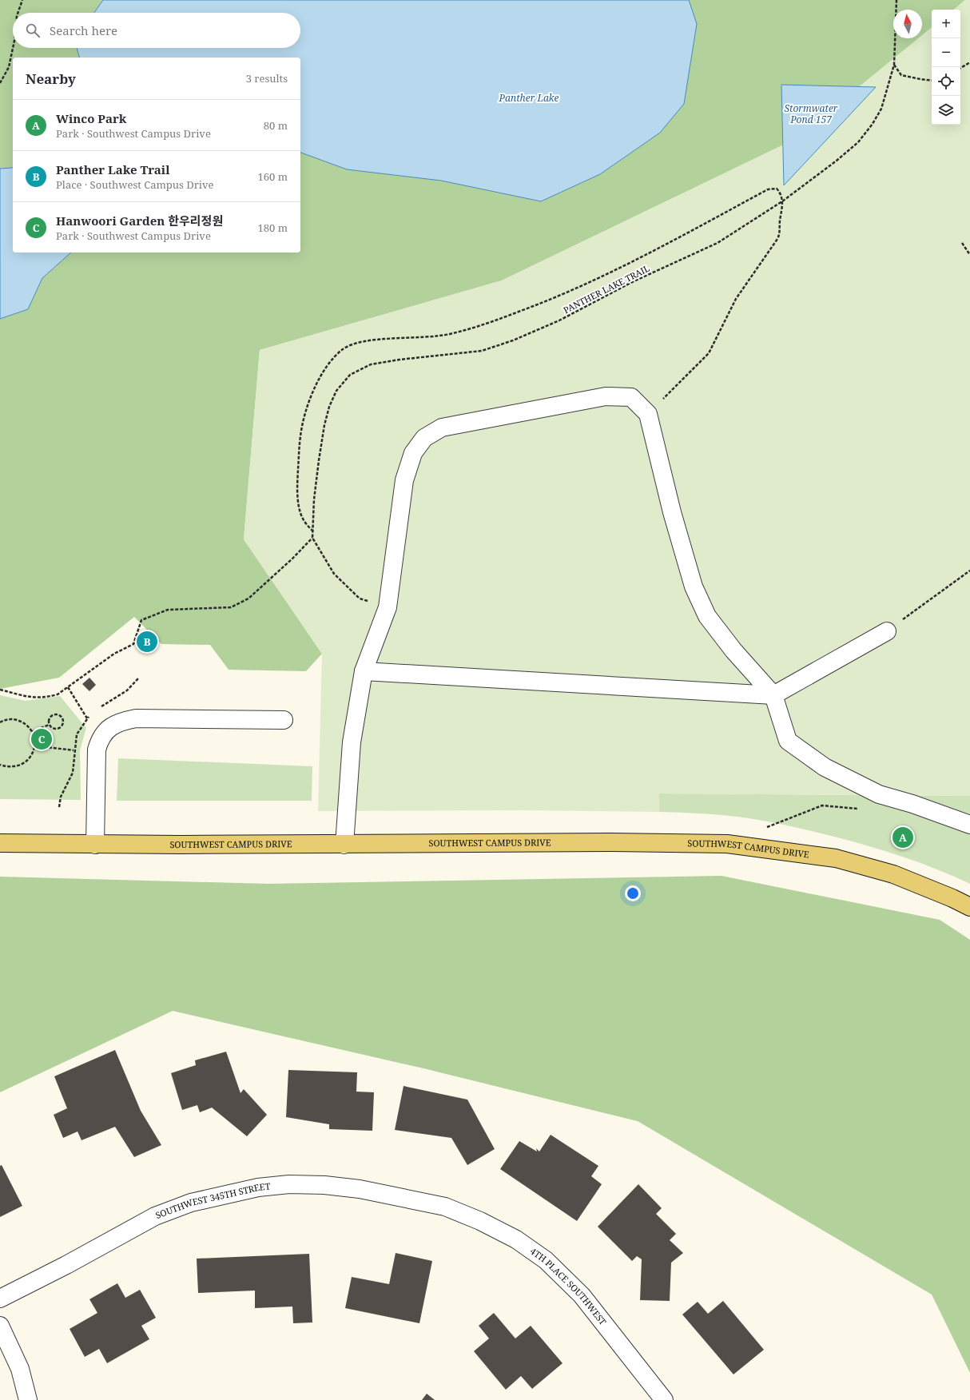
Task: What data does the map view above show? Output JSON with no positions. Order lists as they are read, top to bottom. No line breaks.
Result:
{"streets":{"main road":["SOUTHWEST CAMPUS DRIVE"],"street":["SOUTHWEST 345TH STREET","4TH PLACE SOUTHWEST"],"path":["PANTHER LAKE TRAIL"]},"crossings":[["SOUTHWEST 345TH STREET","4TH PLACE SOUTHWEST"]],"water":["Panther Lake","Stormwater Pond 157"],"north":"top","page":{"map_buttons":["+","−"],"search":"Search here","heading":["Nearby","3 results"],"list":[{"mark":"A","name":"Winco Park","note":"Park · Southwest Campus Drive","value":"80 m"},{"mark":"B","name":"Panther Lake Trail","note":"Place · Southwest Campus Drive","value":"160 m"},{"mark":"C","name":"Hanwoori Garden 한우리정원","note":"Park · Southwest Campus Drive","value":"180 m"}],"pins":["B","C","A"]}}
